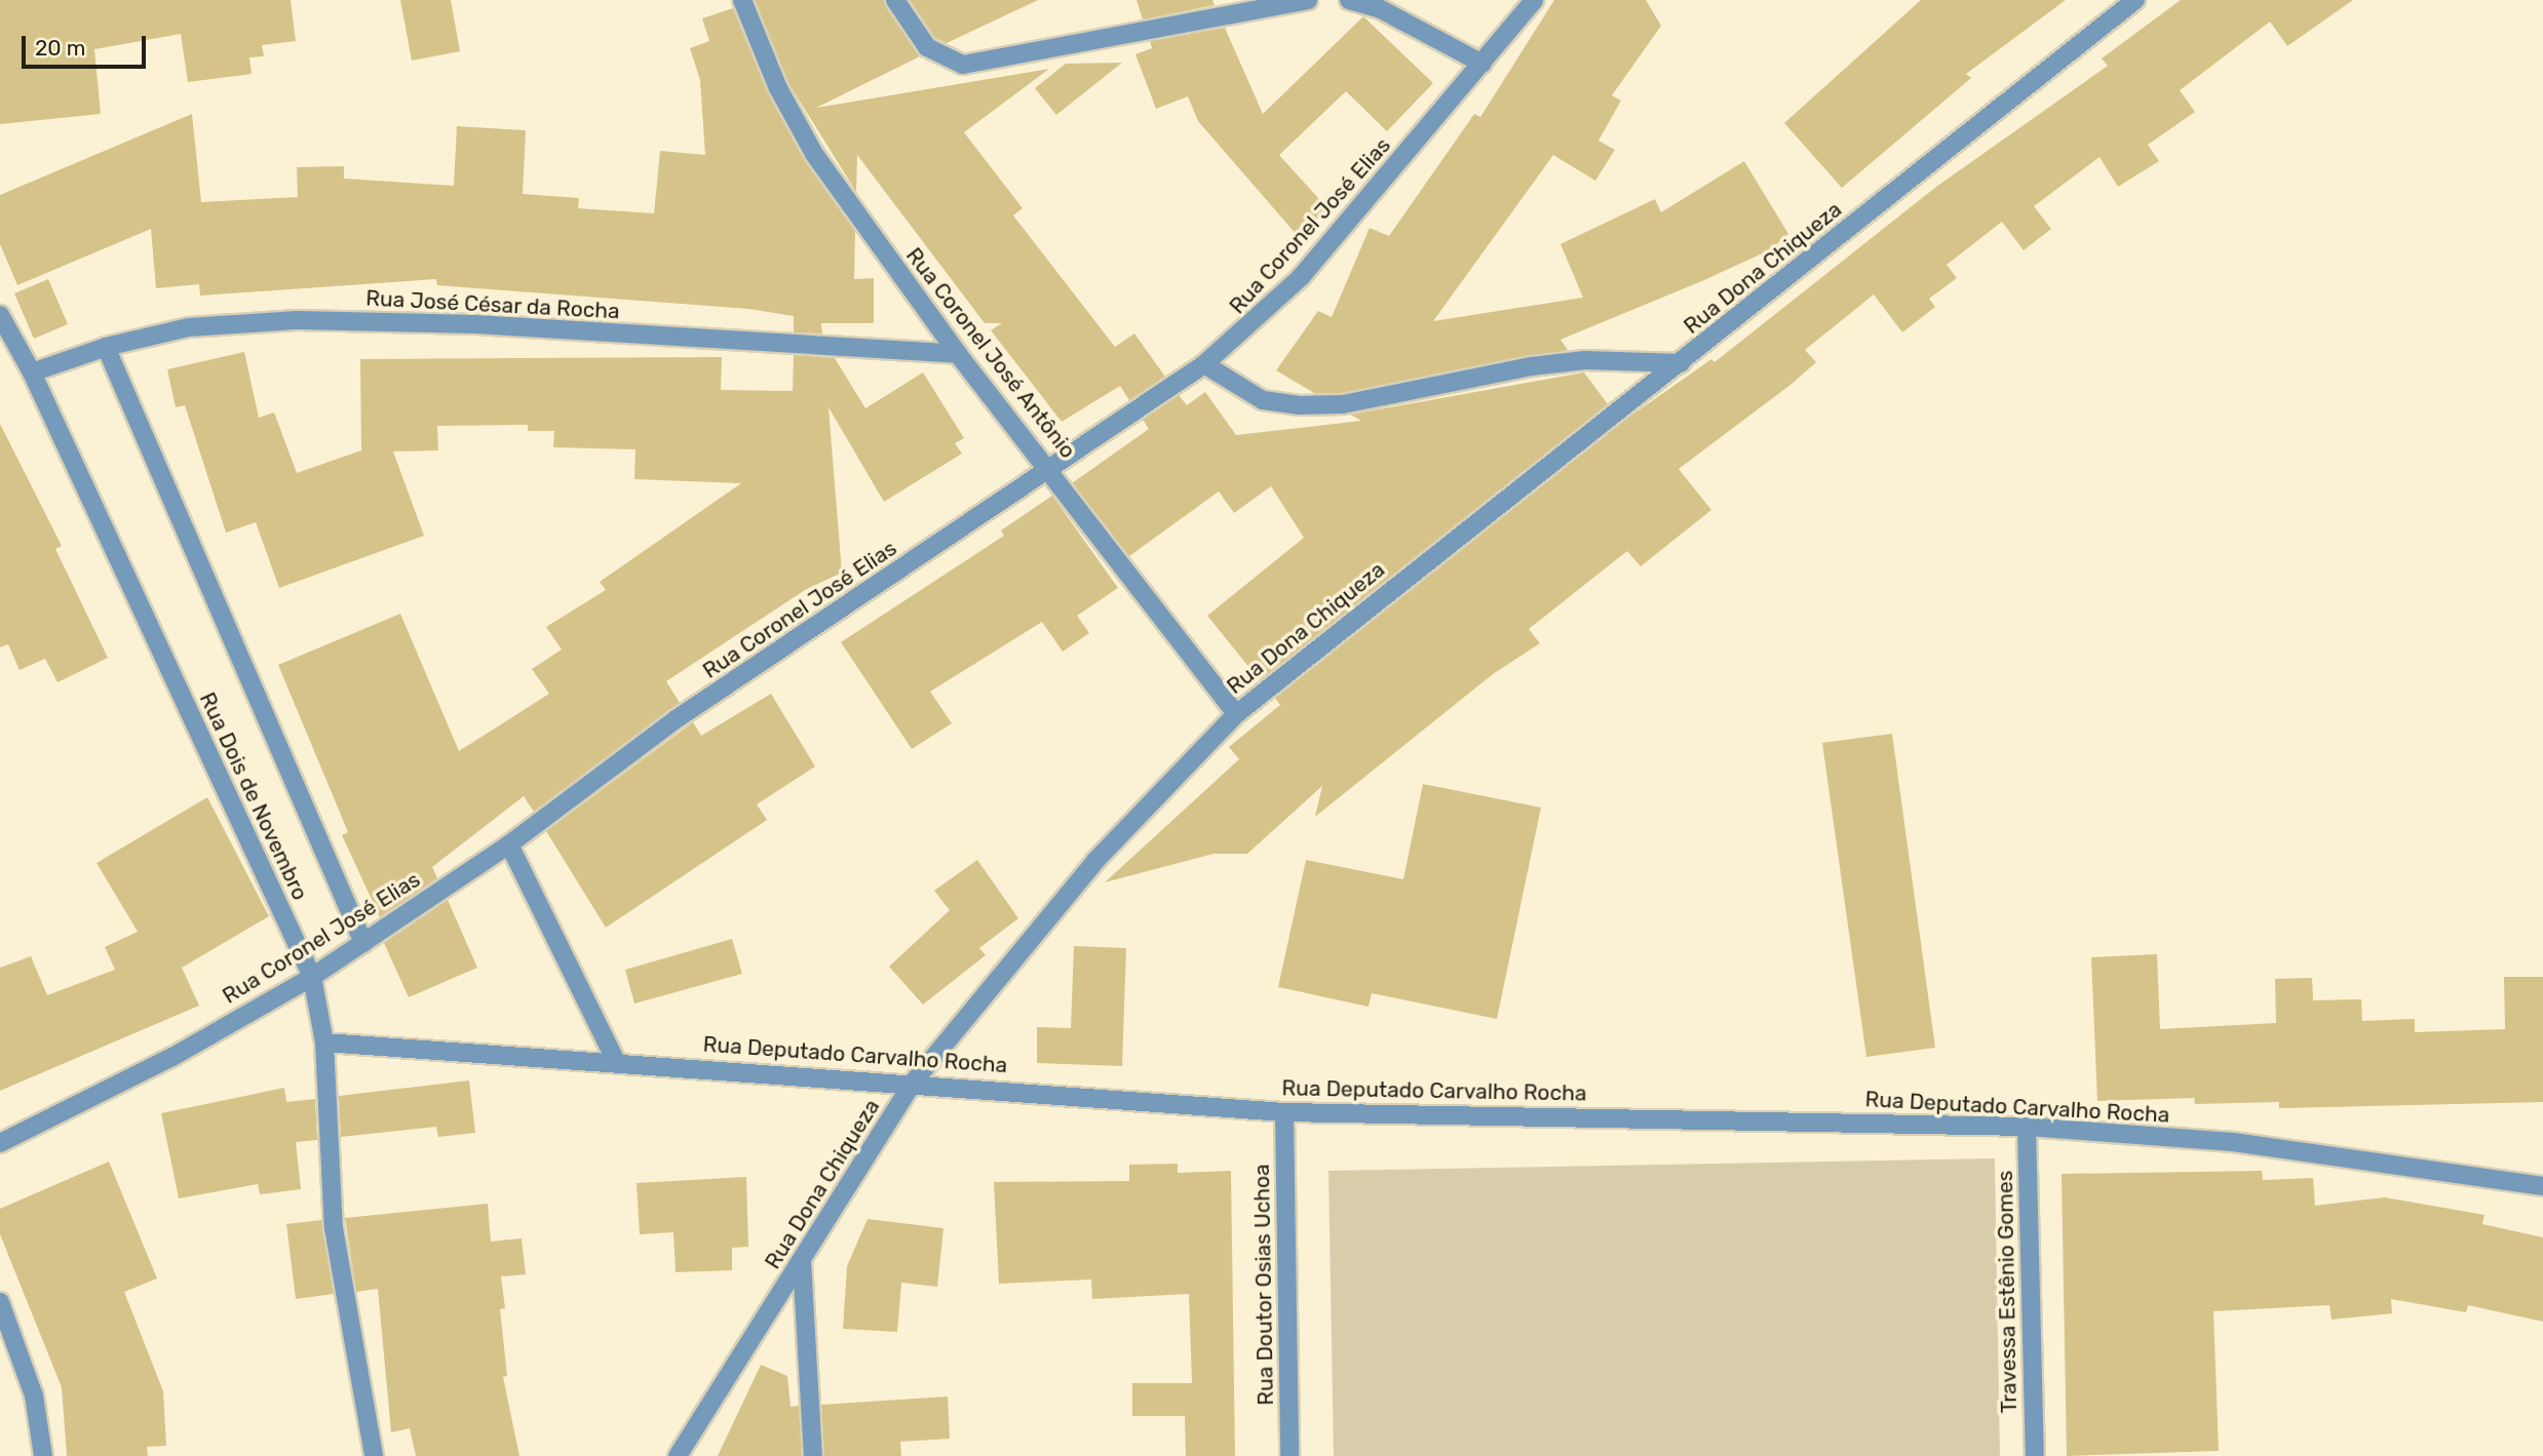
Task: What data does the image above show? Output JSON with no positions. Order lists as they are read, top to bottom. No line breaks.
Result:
{"streets":{"street":["Rua Coronel José Elias","Rua Dona Chiqueza","Rua José César da Rocha","Rua Coronel José Antônio","Rua Dois de Novembro","Rua Deputado Carvalho Rocha","Rua Doutor Osias Uchoa","Travessa Estênio Gomes"]},"crossings":[["Rua Coronel José Elias","Rua Coronel José Antônio"],["Rua Coronel José Elias","Rua Dois de Novembro"],["Rua Dona Chiqueza","Rua Coronel José Antônio"],["Rua Dona Chiqueza","Rua Deputado Carvalho Rocha"],["Rua José César da Rocha","Rua Coronel José Antônio"],["Rua José César da Rocha","Rua Dois de Novembro"],["Rua Dois de Novembro","Rua Deputado Carvalho Rocha"],["Rua Deputado Carvalho Rocha","Rua Doutor Osias Uchoa"],["Rua Deputado Carvalho Rocha","Travessa Estênio Gomes"]],"scale_bar":"20 m"}
